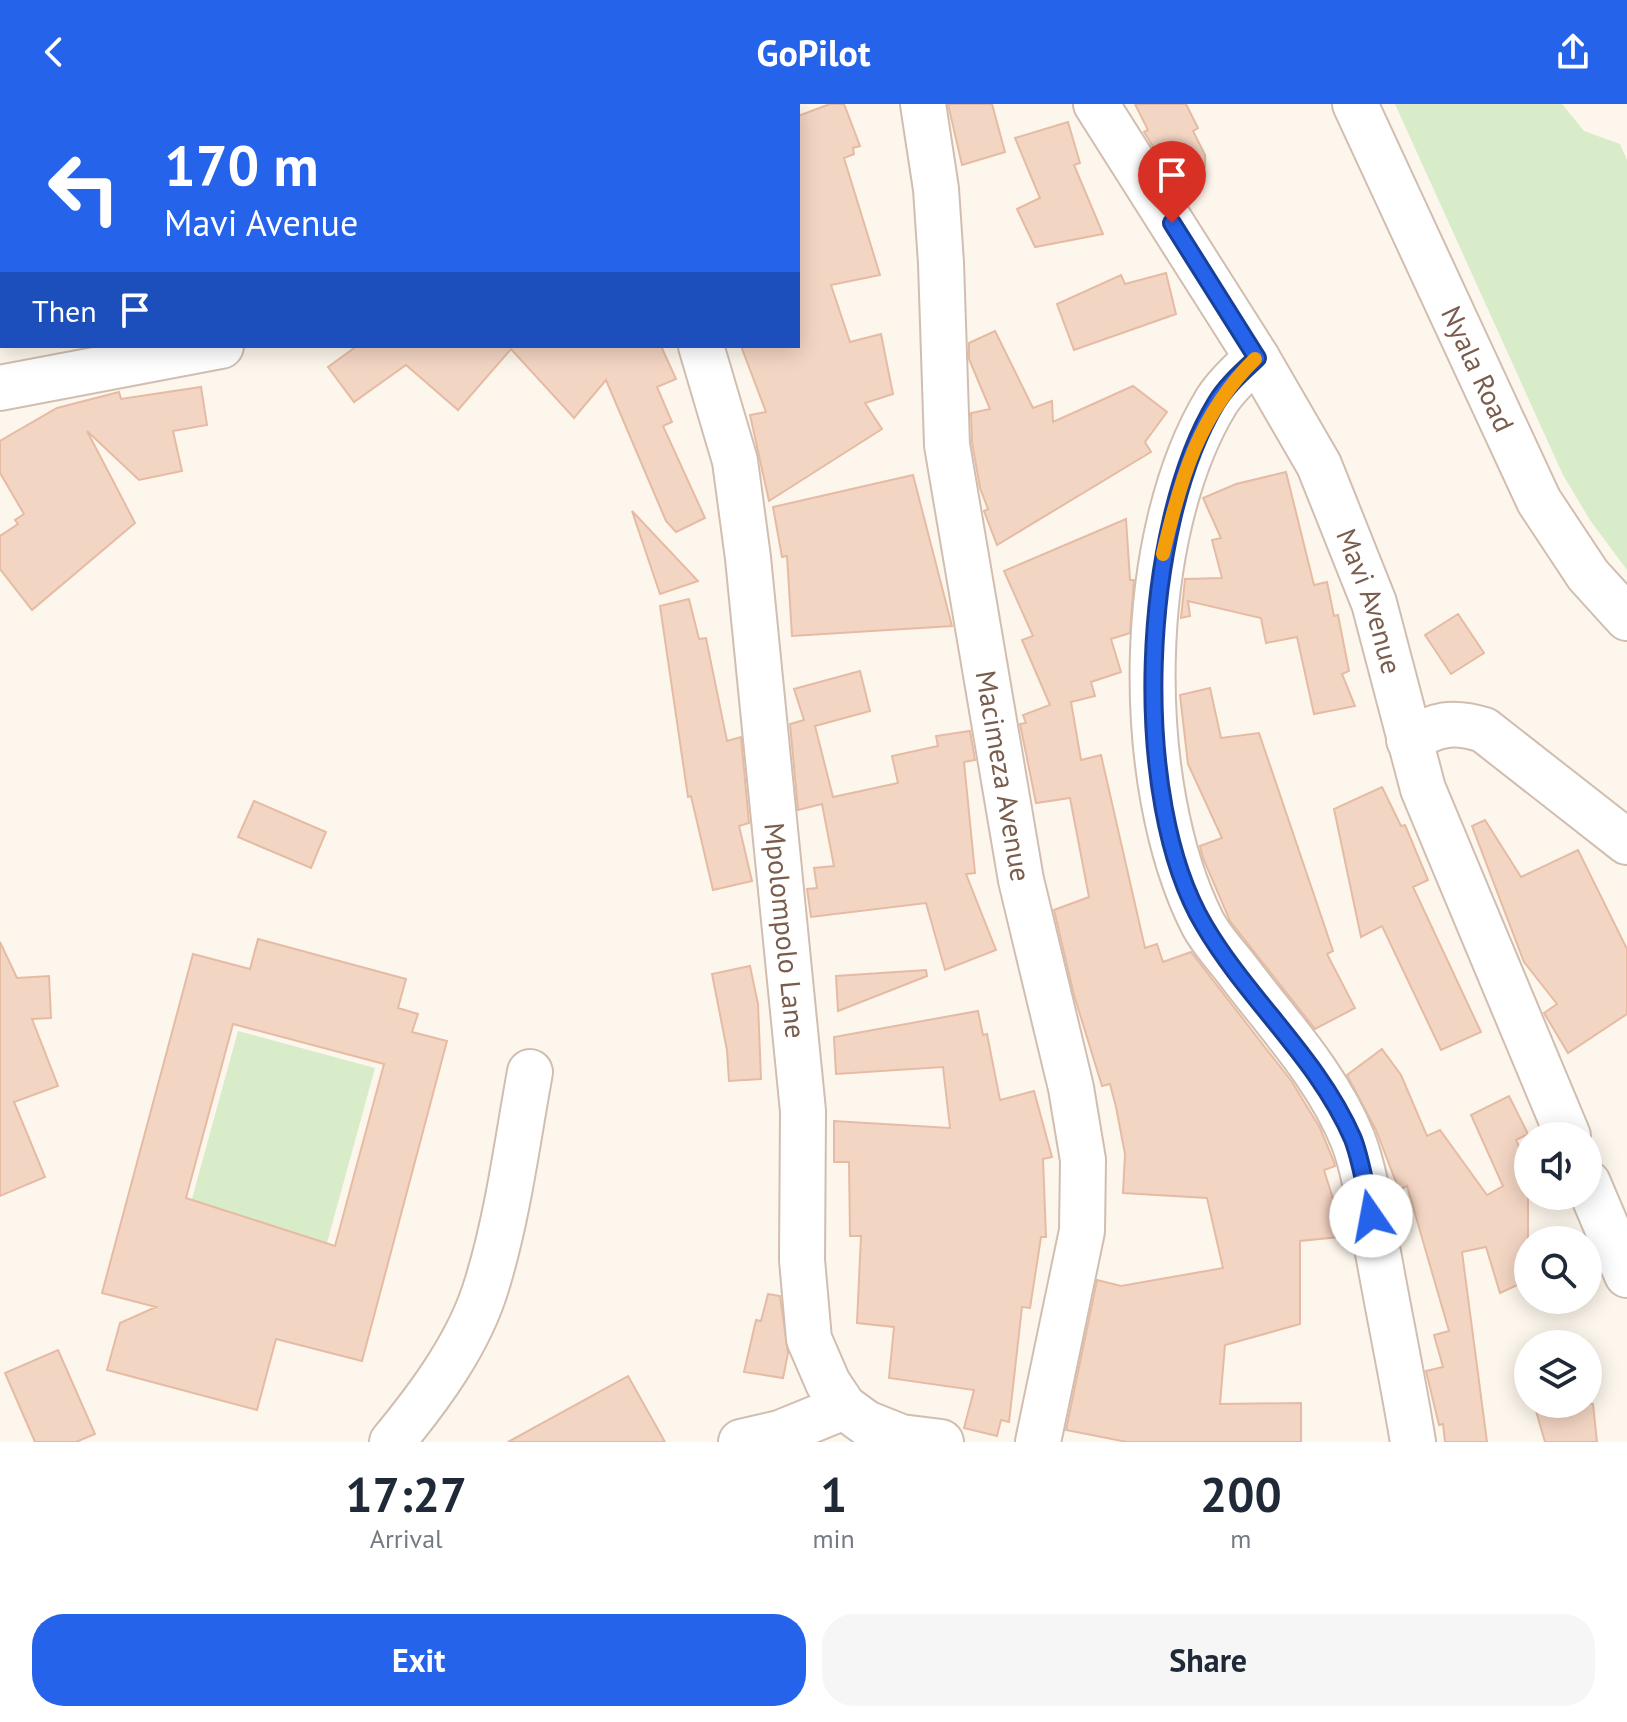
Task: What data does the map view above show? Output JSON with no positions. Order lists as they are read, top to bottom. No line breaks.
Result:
{"streets":{"street":["Nyala Road","Mavi Avenue","Macimeza Avenue","Mpolompolo Lane"]},"page":{"header":"GoPilot","turn":["170 m","Mavi Avenue"],"then":"Then","eta":["17:27","Arrival","1","min","200","m"],"buttons":["Exit","Share"]}}
